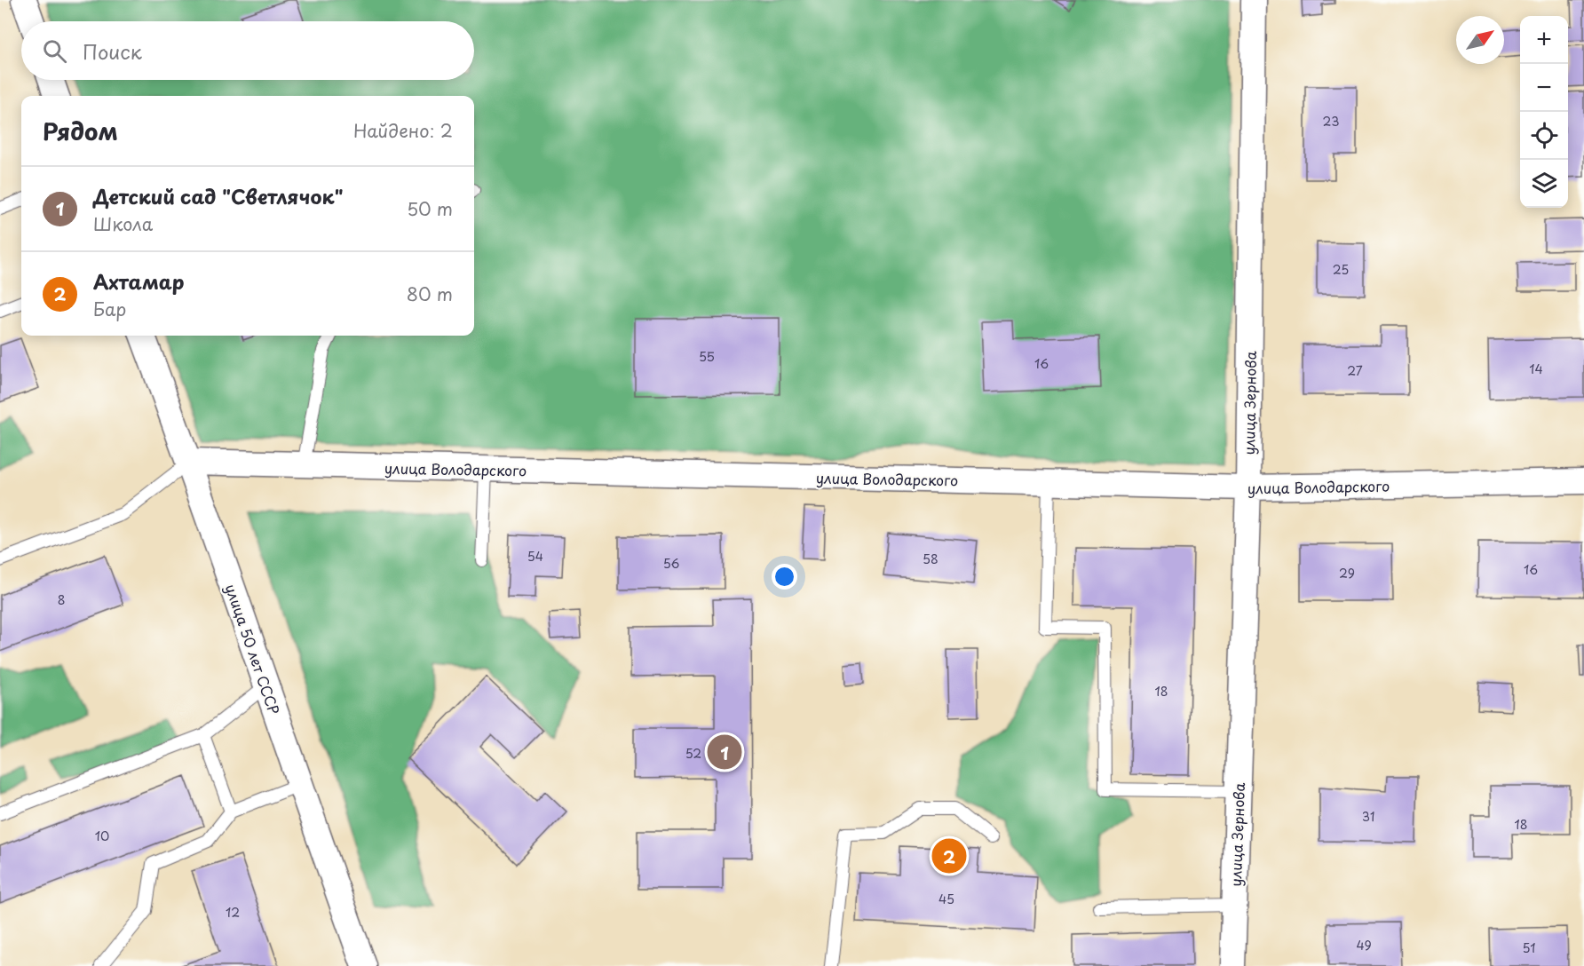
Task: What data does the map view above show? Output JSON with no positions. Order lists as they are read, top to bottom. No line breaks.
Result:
{"streets":{"street":["улица Зернова","улица Володарского","улица 50 лет СССР"]},"crossings":[["улица Зернова","улица Володарского"],["улица Володарского","улица 50 лет СССР"]],"house_numbers":["23","25","55","16","14","27","54","58","56","16","29","8","18","52","31","18","10","45","12","49","51"],"north":"top right","page":{"map_buttons":["+","−"],"search":"Поиск","heading":["Рядом","Найдено: 2"],"list":[{"mark":"1","name":"Детский сад \"Светлячок\"","note":"Школа","value":"50 m"},{"mark":"2","name":"Ахтамар","note":"Бар","value":"80 m"}],"pins":["1","2"]}}
